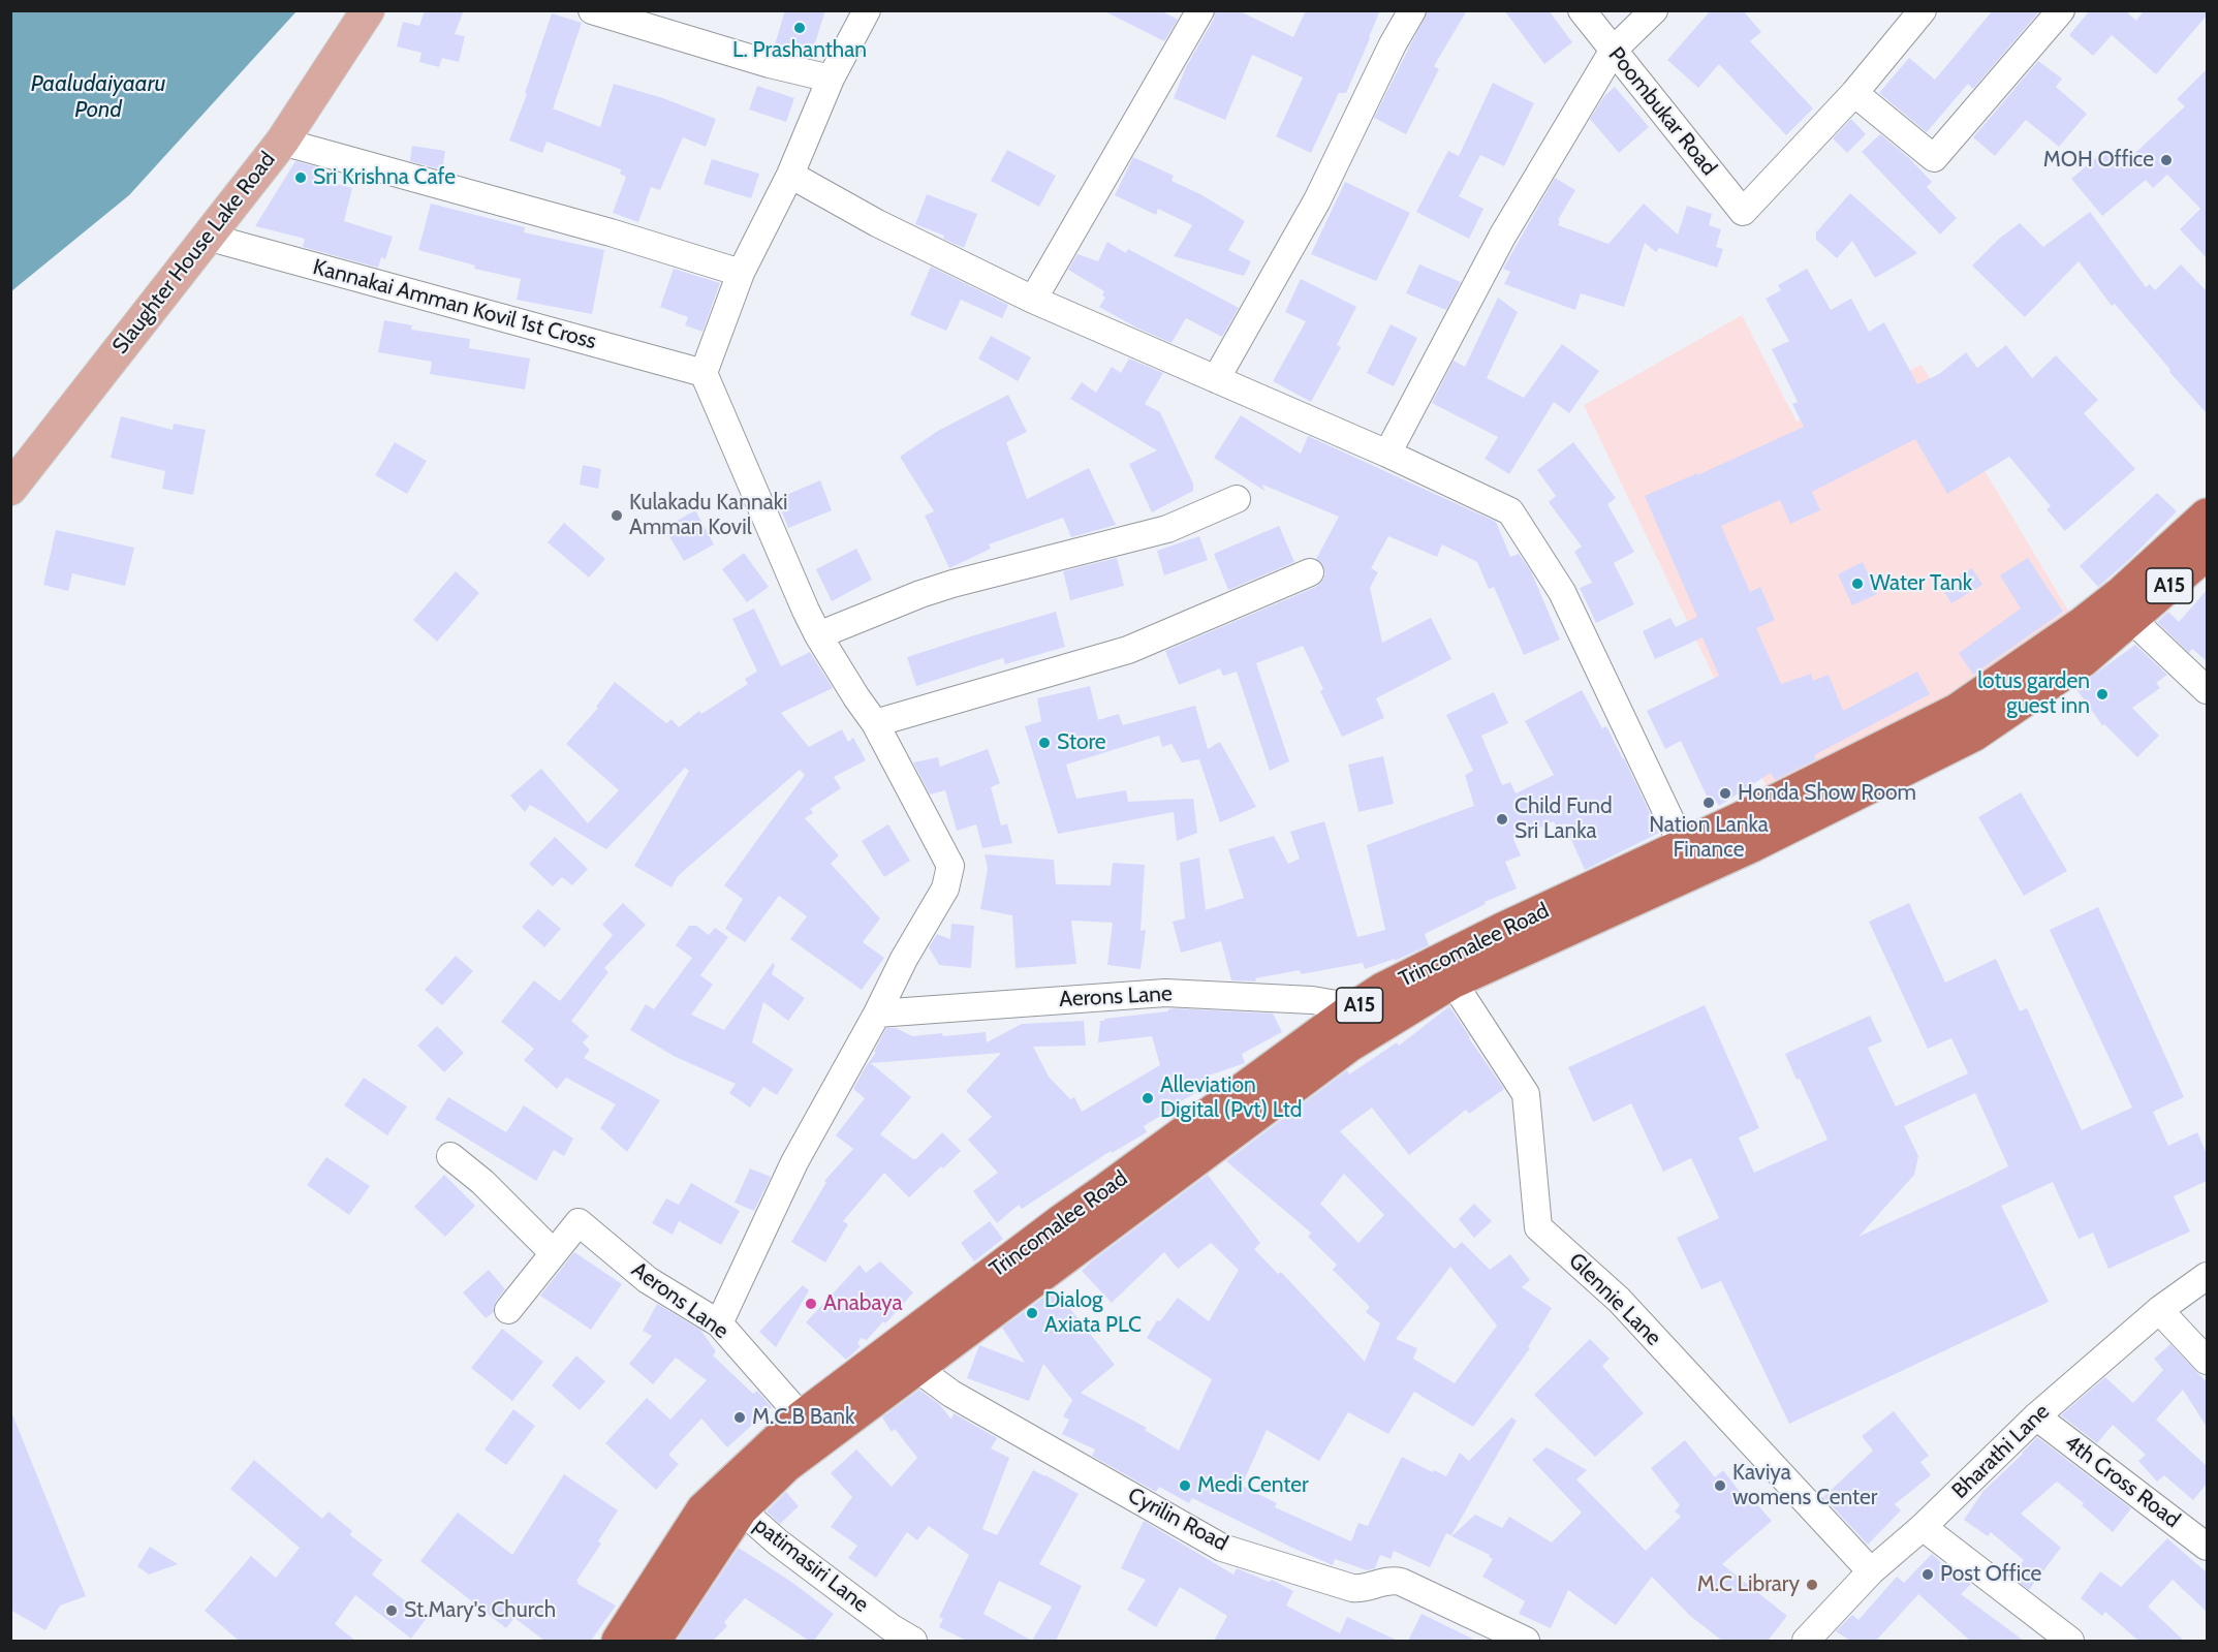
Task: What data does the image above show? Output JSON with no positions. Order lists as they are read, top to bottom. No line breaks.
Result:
{"streets":{"highway":["A15","Trincomalee Road"],"main road":["Slaughter House Lake Road"],"street":["Poombukar Road","Kannakai Amman Kovil 1st Cross","Aerons Lane","Glennie Lane","Bharathi Lane","4th Cross Road","Cyrilin Road","patimasiri Lane"]},"crossings":[["Slaughter House Lake Road","Kannakai Amman Kovil 1st Cross"],["Trincomalee Road","Aerons Lane"],["Trincomalee Road","Glennie Lane"],["Trincomalee Road","Cyrilin Road"],["Trincomalee Road","patimasiri Lane"],["Glennie Lane","Bharathi Lane"],["Bharathi Lane","4th Cross Road"]],"water":["Paaludaiyaaru Pond"],"places":["L. Prashanthan","MOH Office","Sri Krishna Cafe","Kulakadu Kannaki Amman Kovil","Water Tank","lotus garden guest inn","Store","Honda Show Room","Nation Lanka Finance","Child Fund Sri Lanka","Alleviation Digital (Pvt) Ltd","Anabaya","Dialog Axiata PLC","M.C.B Bank","Medi Center","Kaviya womens Center","Post Office","M.C Library","St.Mary's Church"]}
